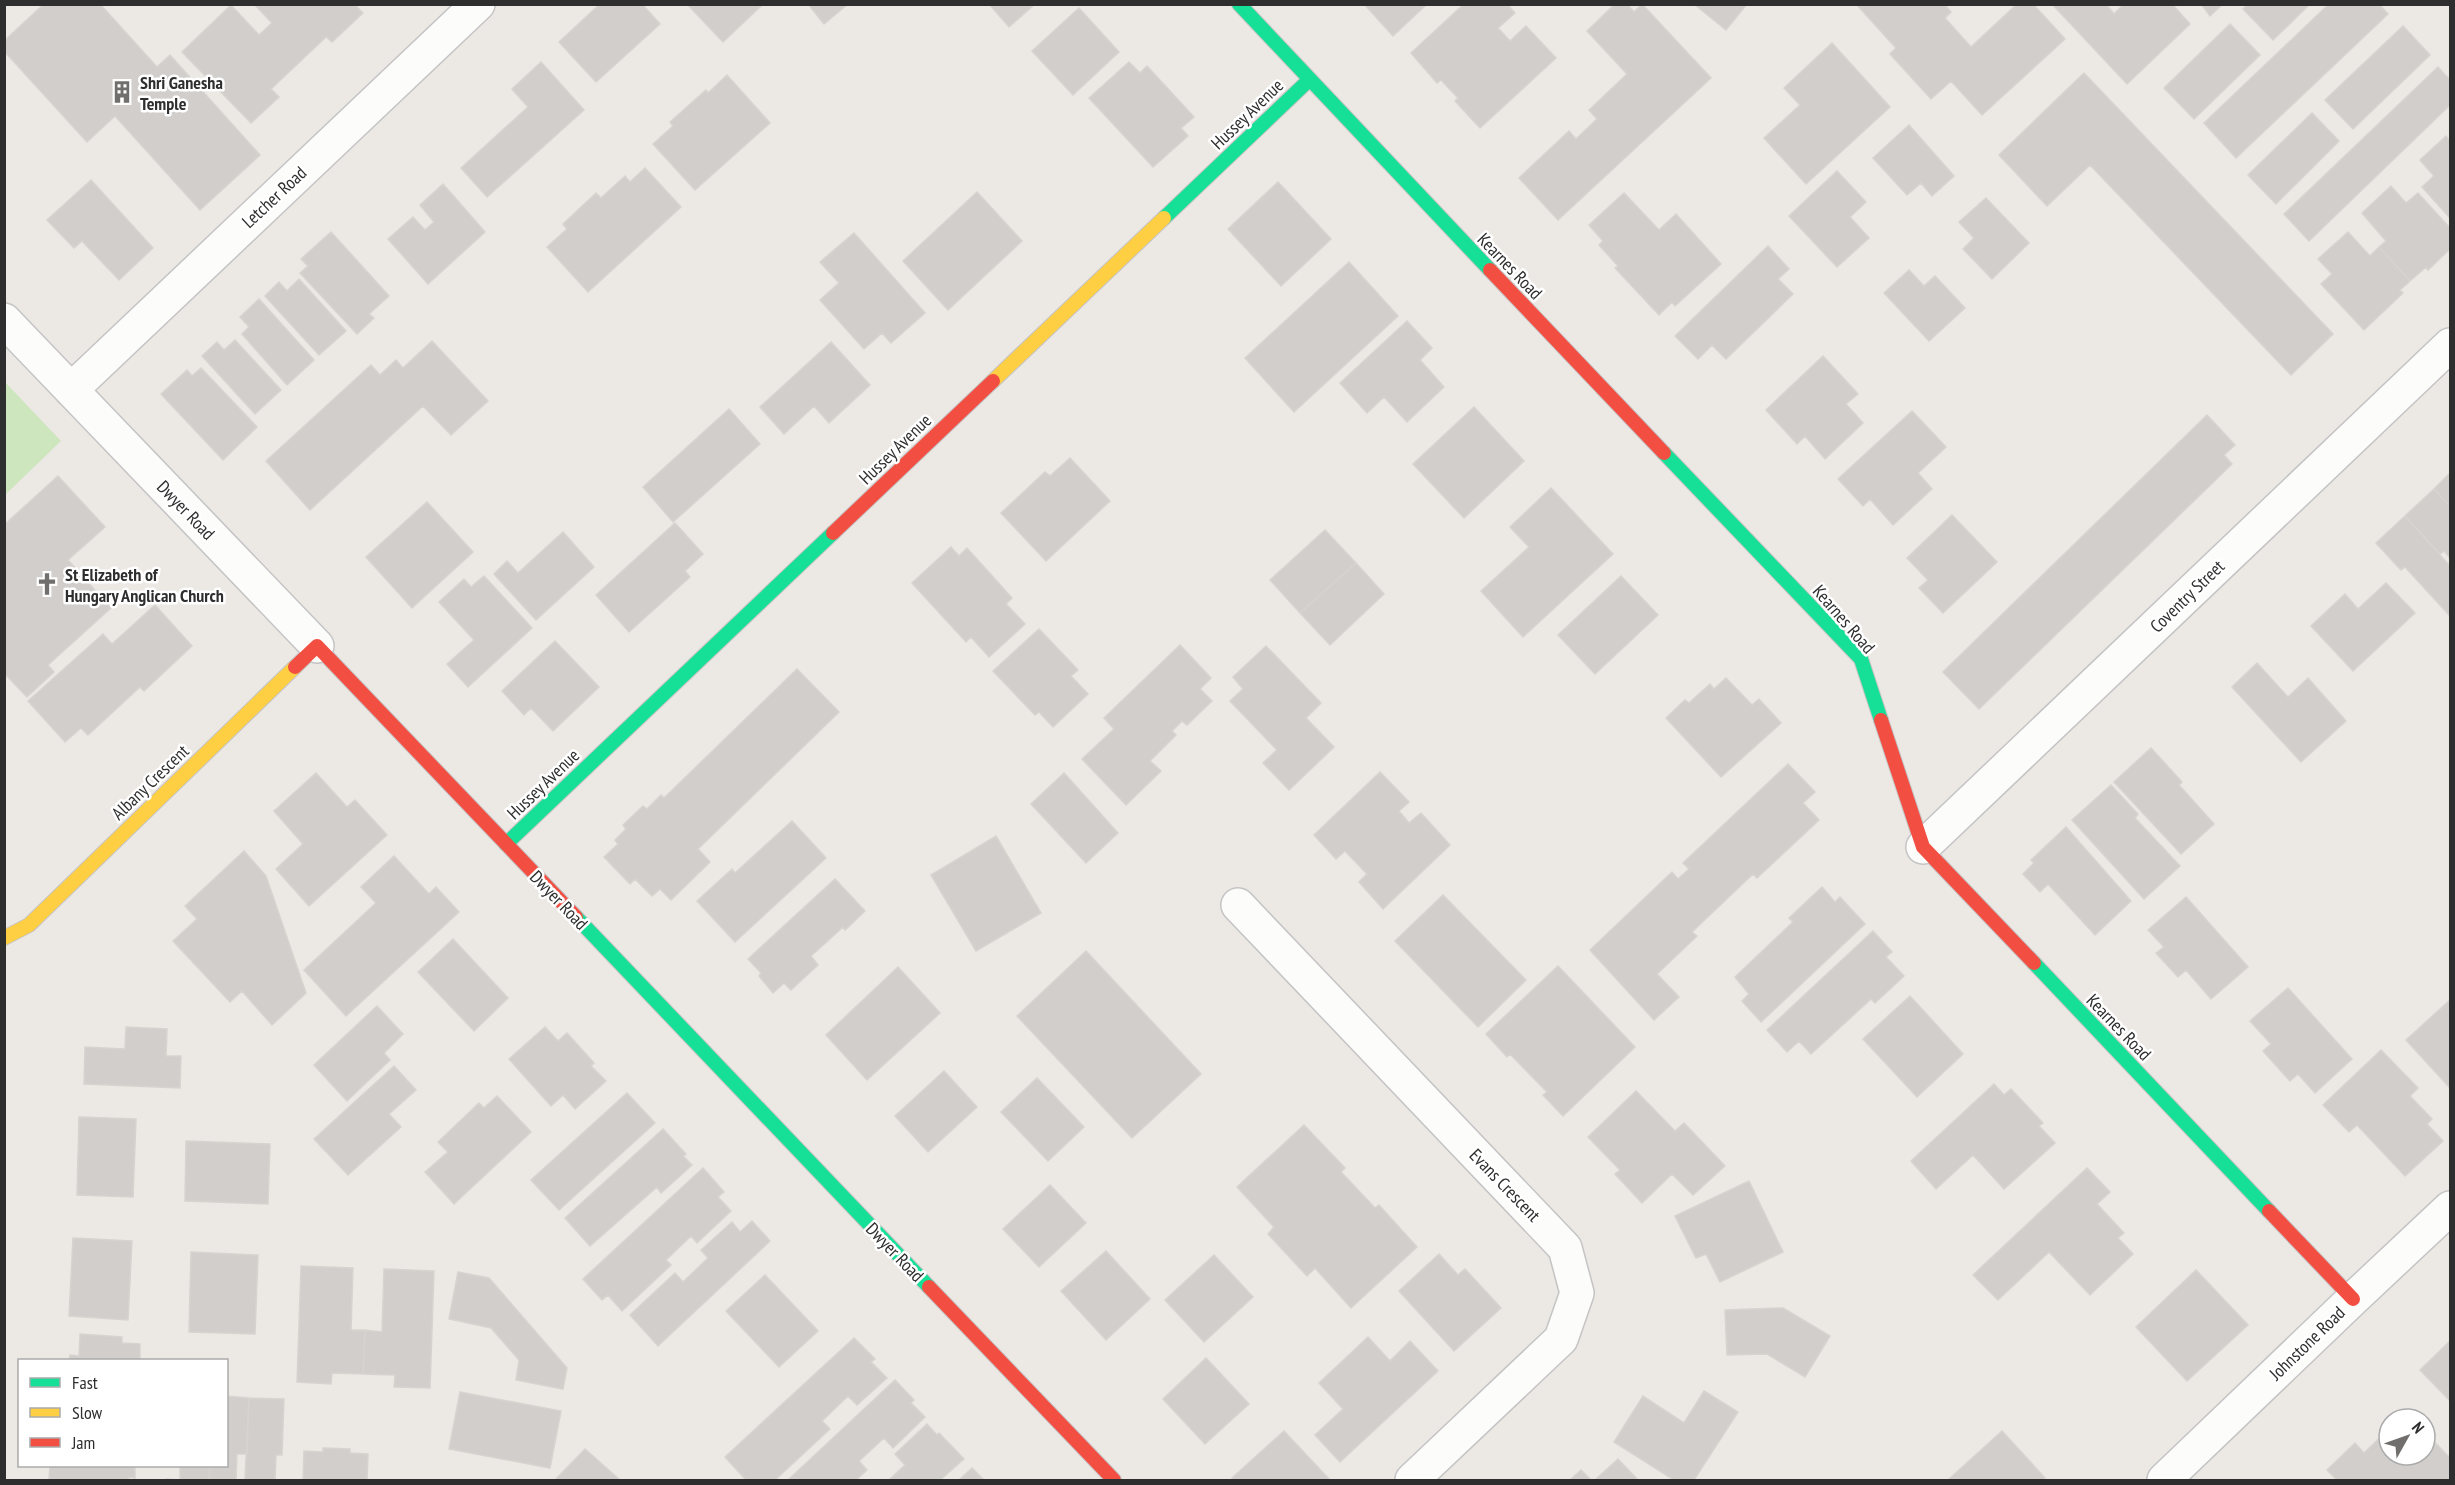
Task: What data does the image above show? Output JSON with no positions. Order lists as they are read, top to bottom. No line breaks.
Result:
{"streets":{"street":["Hussey Avenue","Letcher Road","Kearnes Road","Dwyer Road","Coventry Street","Albany Crescent","Evans Crescent","Johnstone Road"]},"crossings":[["Hussey Avenue","Kearnes Road"],["Hussey Avenue","Dwyer Road"],["Letcher Road","Dwyer Road"],["Kearnes Road","Coventry Street"],["Kearnes Road","Johnstone Road"],["Dwyer Road","Albany Crescent"]],"places":{"building":["Shri Ganesha Temple"],"church":["St Elizabeth of Hungary Anglican Church"]},"legend":["Fast","Slow","Jam"],"north":"top right"}
